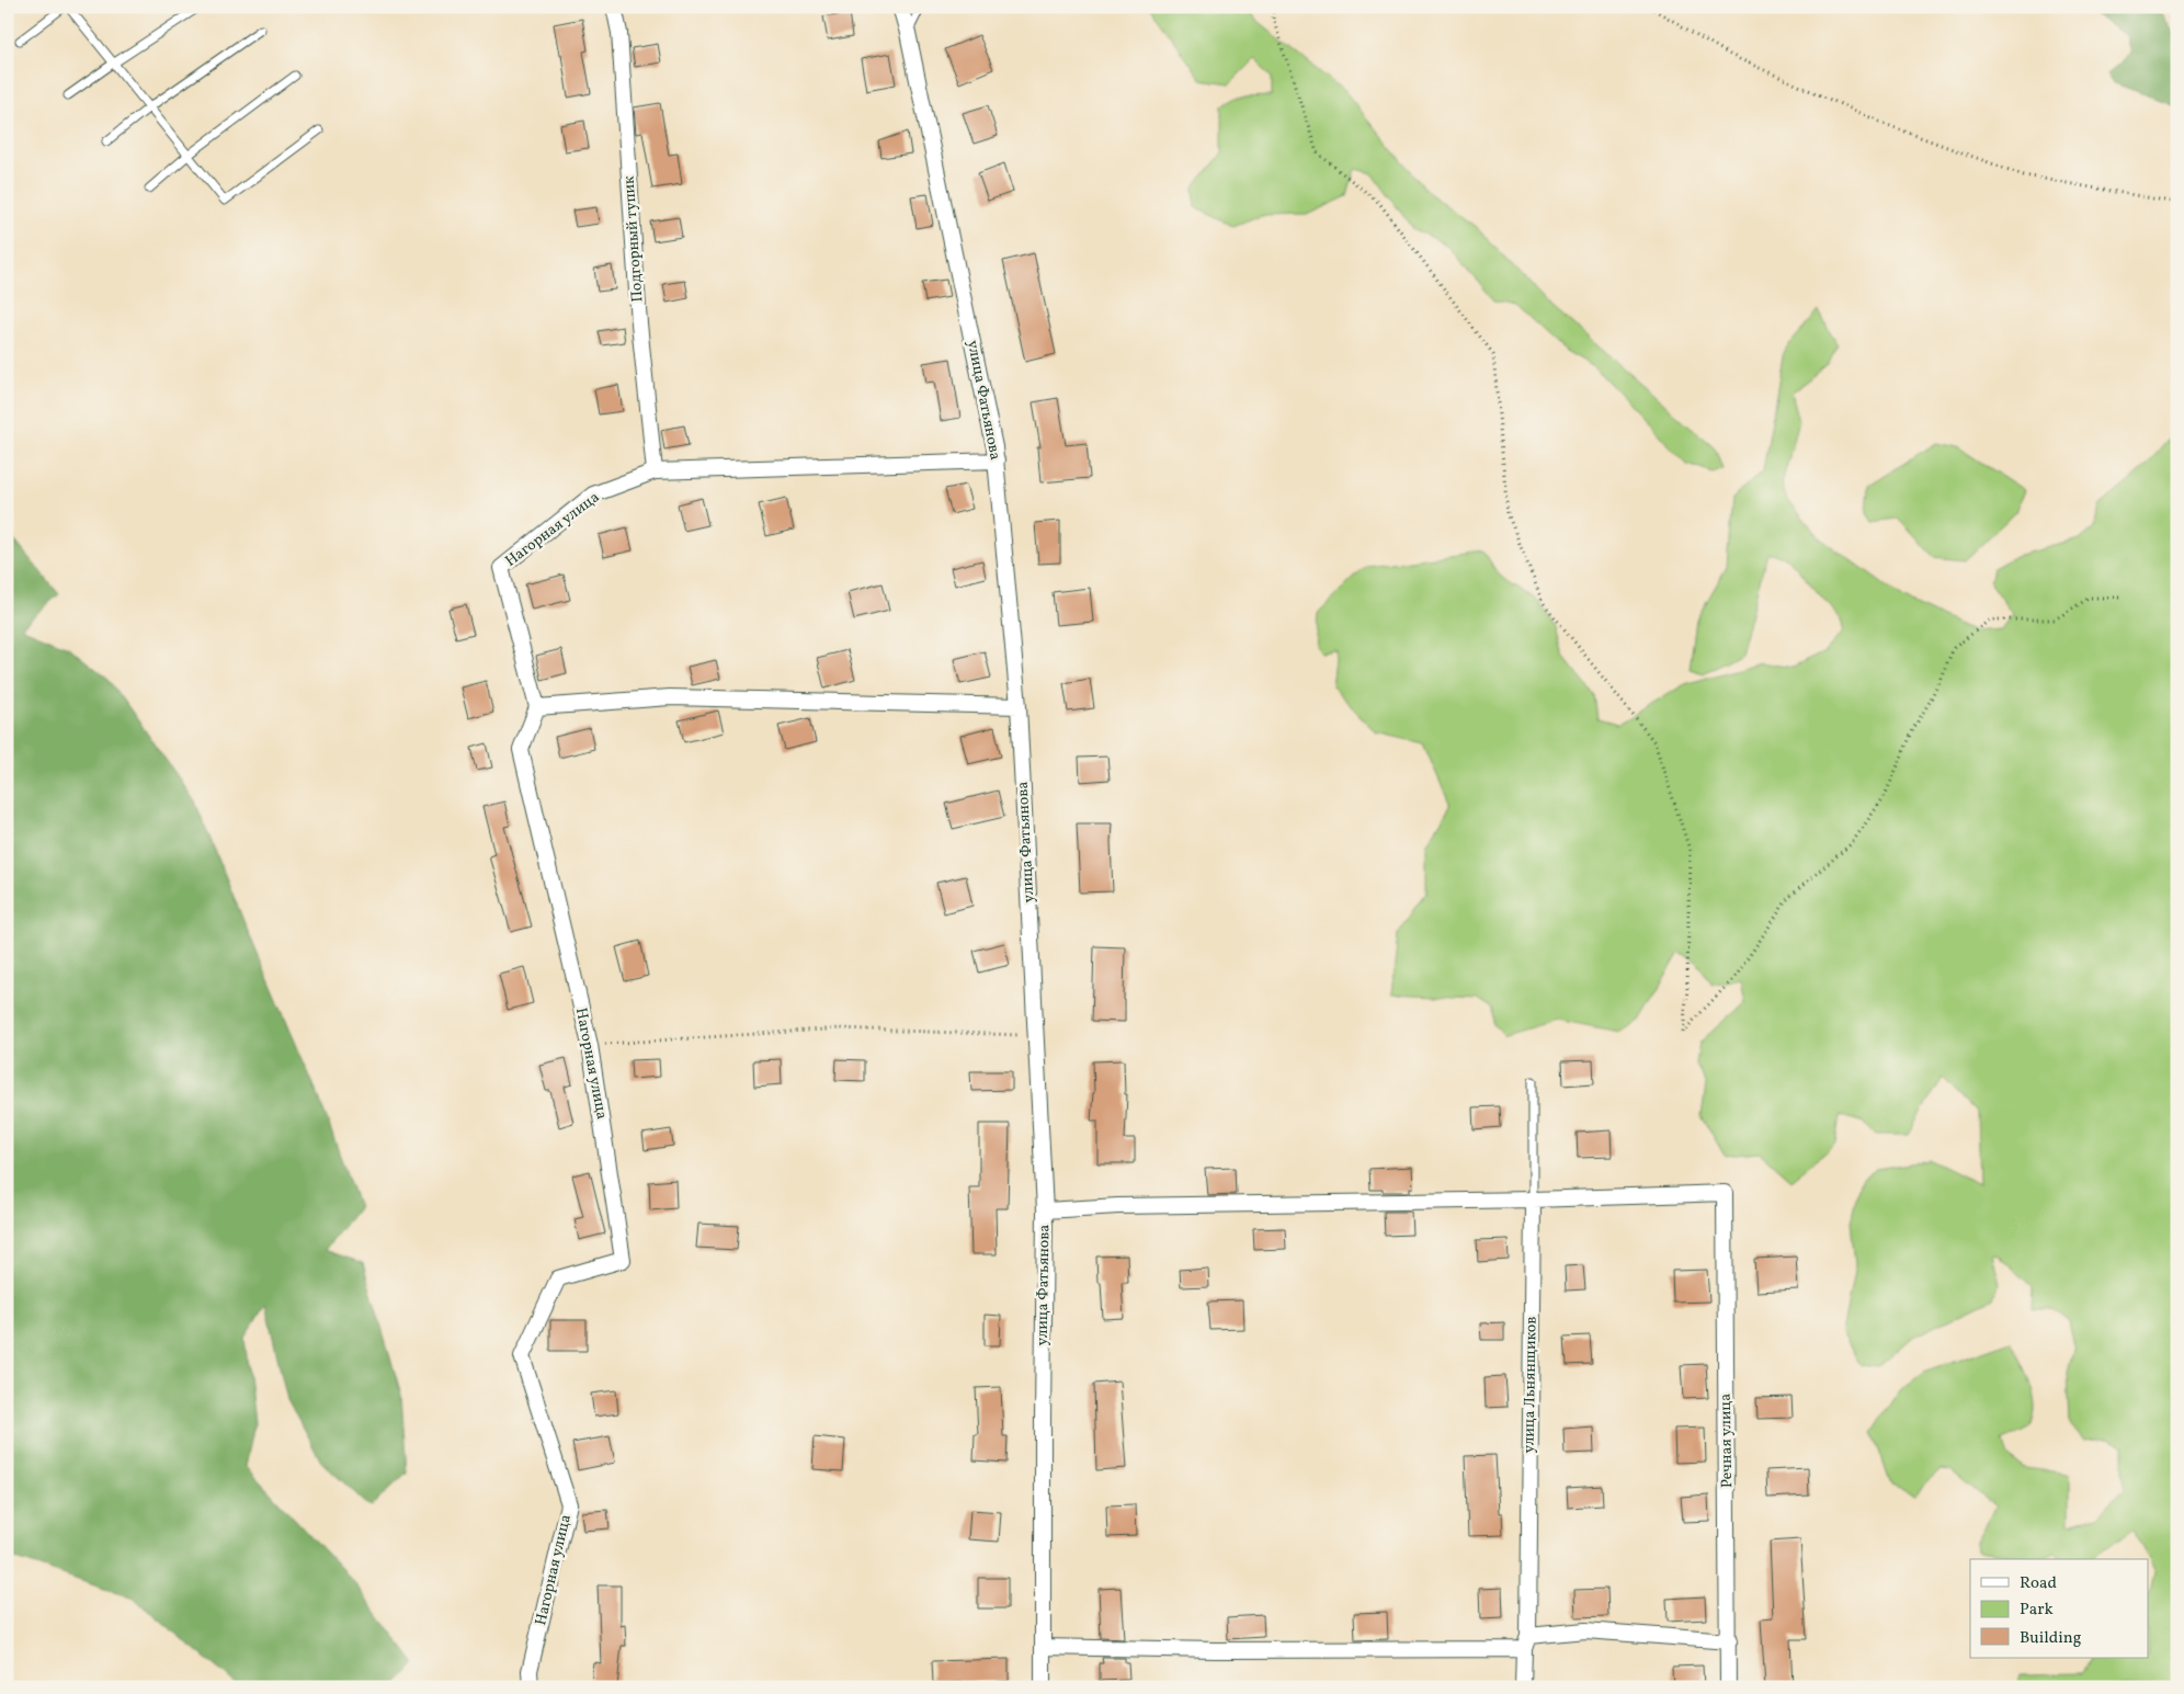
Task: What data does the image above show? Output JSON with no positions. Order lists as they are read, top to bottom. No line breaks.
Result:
{"streets":{"street":["Подгорный тупик","улица Фатьянова","Нагорная улица","улица Льнянщиков","Речная улица"]},"crossings":[["Подгорный тупик","Нагорная улица"],["улица Льнянщиков","Речная улица"]],"legend":["Road","Park","Building"]}
